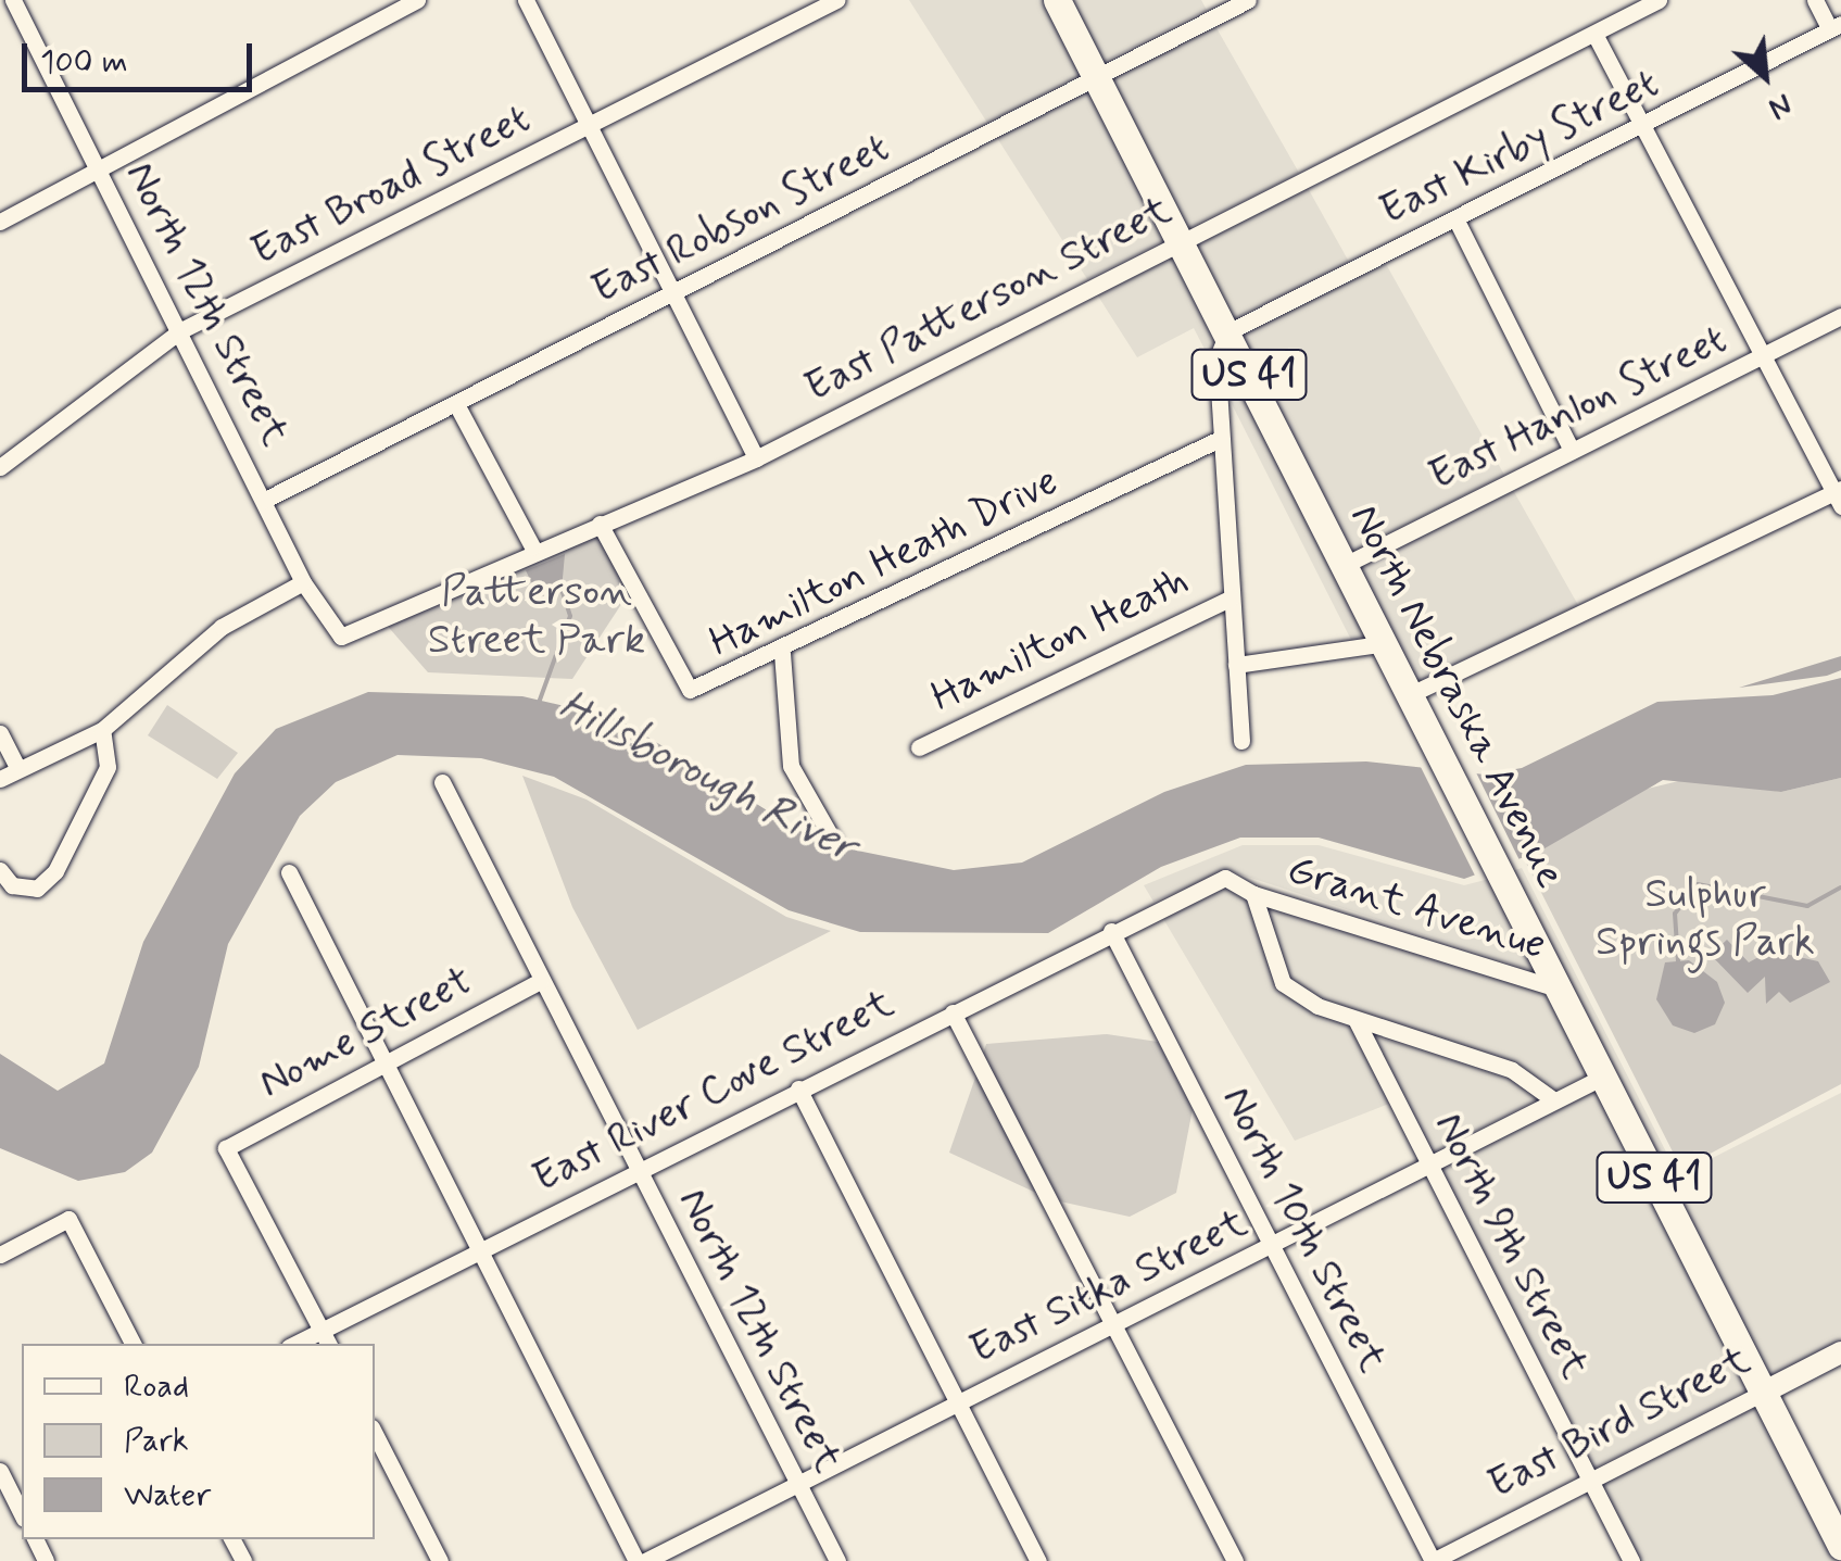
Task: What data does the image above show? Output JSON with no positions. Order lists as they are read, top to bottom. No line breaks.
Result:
{"streets":{"main road":["US 41","North Nebraska Avenue"],"street":["East Kirby Street","East Broad Street","East Robson Street","East Patterson Street","North 12th Street","East Hanlon Street","Hamilton Heath Drive","Hamilton Heath","Grant Avenue","Nome Street","East River Cove Street","North 10th Street","North 9th Street","East Sitka Street","East Bird Street"]},"crossings":[["East Kirby Street","North Nebraska Avenue"],["East Broad Street","North 12th Street"],["East Robson Street","North 12th Street"],["East Robson Street","North Nebraska Avenue"],["East Patterson Street","North 12th Street"],["East Patterson Street","Hamilton Heath Drive"],["East Patterson Street","North Nebraska Avenue"],["North 12th Street","Nome Street"],["North 12th Street","East River Cove Street"],["North 12th Street","East Sitka Street"],["East Hanlon Street","North Nebraska Avenue"],["North Nebraska Avenue","Grant Avenue"],["North Nebraska Avenue","East Sitka Street"],["North Nebraska Avenue","East Bird Street"],["Grant Avenue","East River Cove Street"],["Nome Street","East River Cove Street"],["East River Cove Street","North 10th Street"],["North 10th Street","East Sitka Street"],["North 10th Street","East Bird Street"],["North 9th Street","East Sitka Street"],["North 9th Street","East Bird Street"]],"water":["Hillsborough River"],"parks":["Patterson Street Park","Sulphur Springs Park"],"legend":["Road","Park","Water"],"scale_bar":"100 m","north":"bottom right"}
